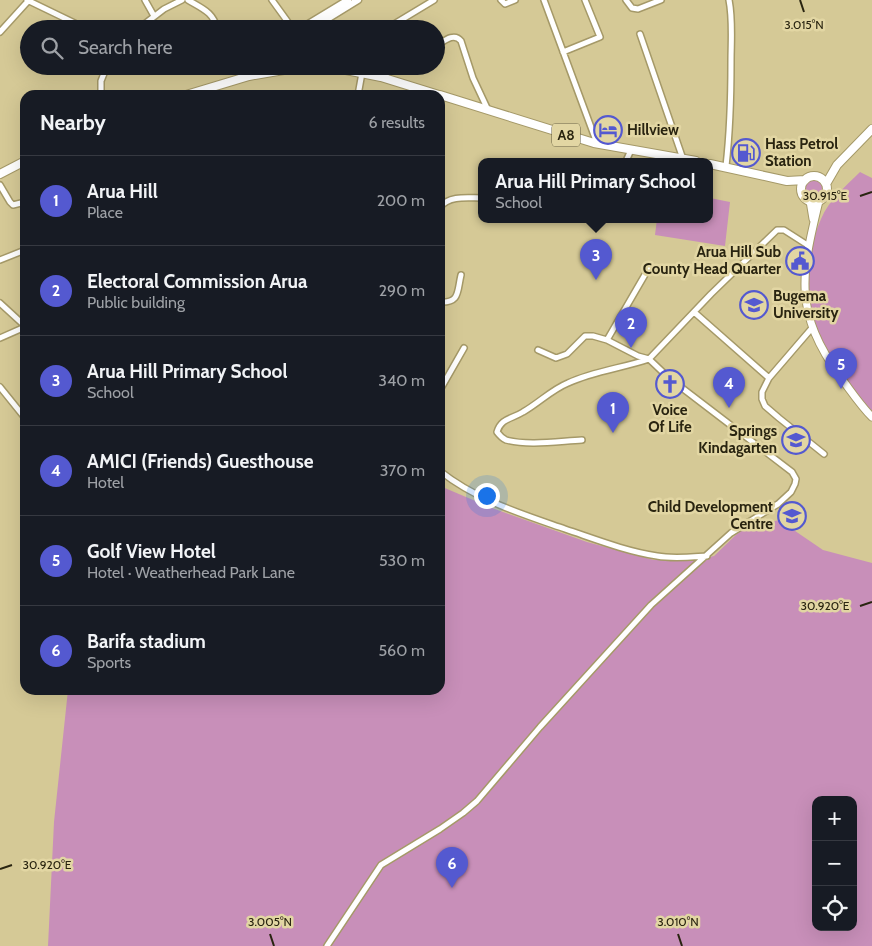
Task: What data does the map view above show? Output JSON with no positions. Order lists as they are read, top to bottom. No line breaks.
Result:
{"streets":{"main road":["A8"]},"places":{"hotel":["Hillview"],"fuel station":["Hass Petrol Station"],"public building":["Arua Hill Sub County Head Quarter"],"school or university":["Bugema University","Springs Kindagarten","Child Development Centre"],"church":["Voice Of Life"]},"page":{"search":"Search here","heading":["Nearby","6 results"],"list":[{"mark":"1","name":"Arua Hill","note":"Place","value":"200 m"},{"mark":"2","name":"Electoral Commission Arua","note":"Public building","value":"290 m"},{"mark":"3","name":"Arua Hill Primary School","note":"School","value":"340 m"},{"mark":"4","name":"AMICI (Friends) Guesthouse","note":"Hotel","value":"370 m"},{"mark":"5","name":"Golf View Hotel","note":"Hotel · Weatherhead Park Lane","value":"530 m"},{"mark":"6","name":"Barifa stadium","note":"Sports","value":"560 m"}],"popup":["Arua Hill Primary School","School"],"pins":["3","2","5","4","1","6"],"map_buttons":["+","−"]},"coordinates":["3.015°N","30.915°E","30.920°E","3.005°N","3.010°N"]}
